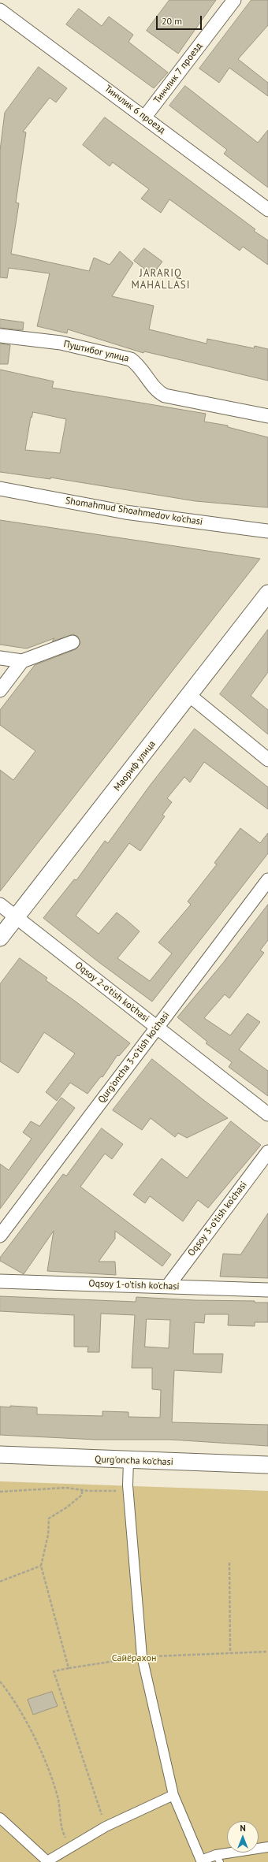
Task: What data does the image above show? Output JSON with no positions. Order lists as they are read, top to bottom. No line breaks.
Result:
{"streets":{"street":["Тинчлик 7 проезд","Тинчлик 6 проезд","Пуштибог улица","Shomahmud Shoahmedov ko'chasi","Маориф улица","Oqsoy 2-o'tish ko'chasi","Qurg'oncha 3-o'tish ko'chasi","Oqsoy 3-o'tish ko'chasi","Oqsoy 1-o'tish ko'chasi","Qurg'oncha ko'chasi"]},"crossings":[["Тинчлик 7 проезд","Тинчлик 6 проезд"],["Маориф улица","Oqsoy 2-o'tish ko'chasi"],["Oqsoy 2-o'tish ko'chasi","Qurg'oncha 3-o'tish ko'chasi"],["Oqsoy 3-o'tish ko'chasi","Oqsoy 1-o'tish ko'chasi"]],"districts":["JARARIQ MAHALLASI"],"parks":["Сайёрахон"],"scale_bar":"20 m","north":"top"}
